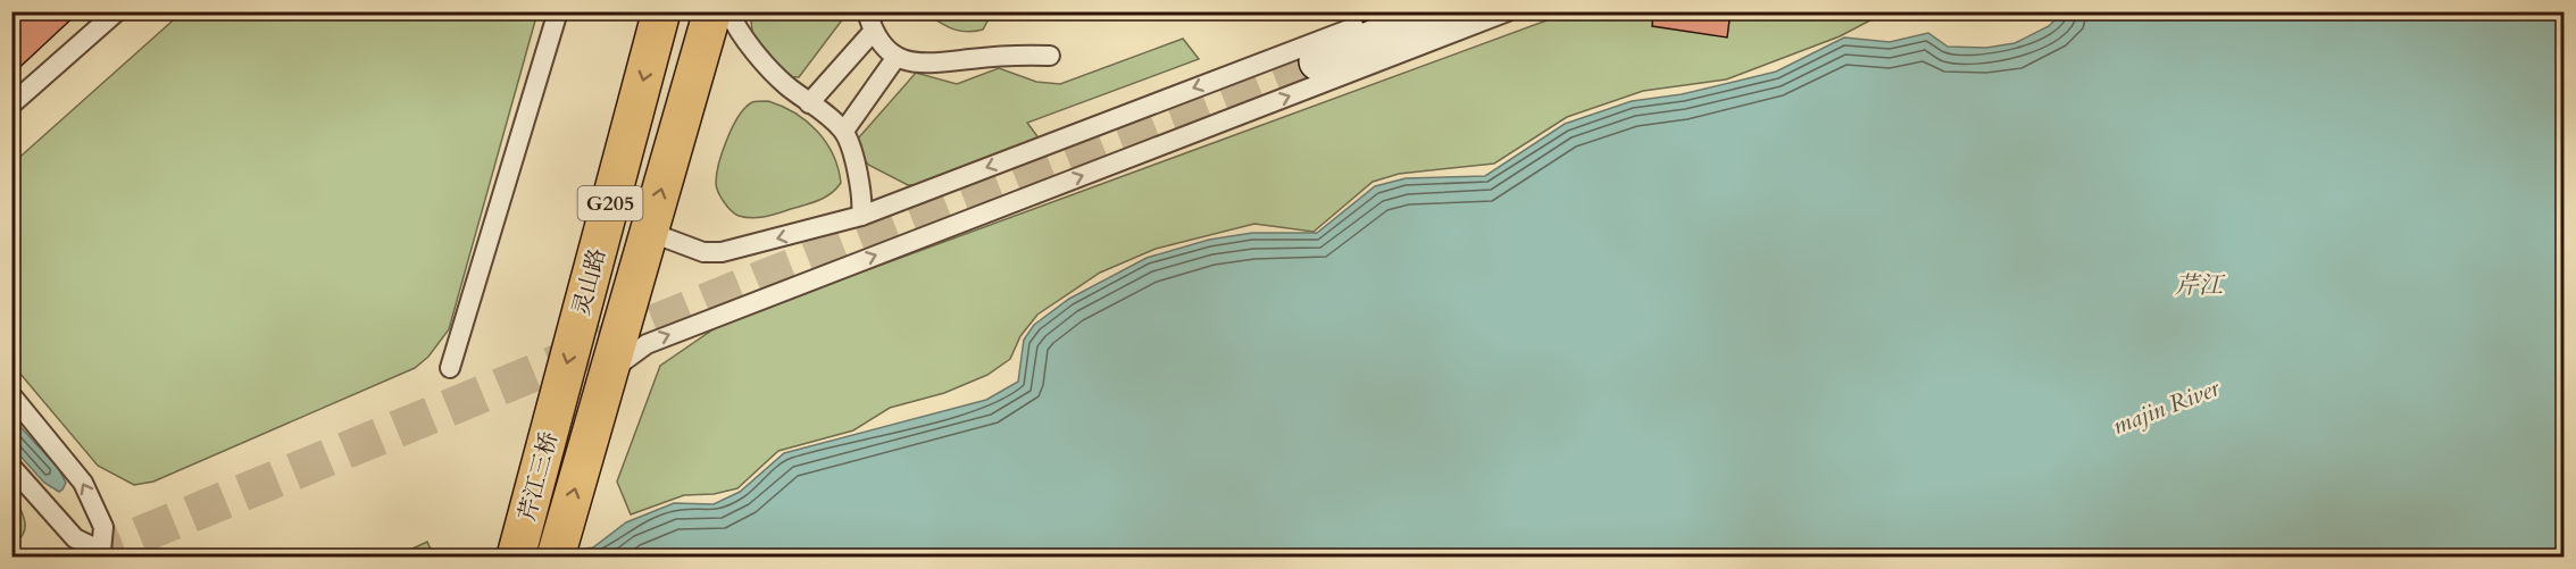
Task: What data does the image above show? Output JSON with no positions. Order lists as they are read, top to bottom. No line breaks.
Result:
{"streets":{"highway":["G205","灵山路","芹江三桥"]},"crossings":[["灵山路","芹江三桥"]],"water":["芹江","majin River"]}
